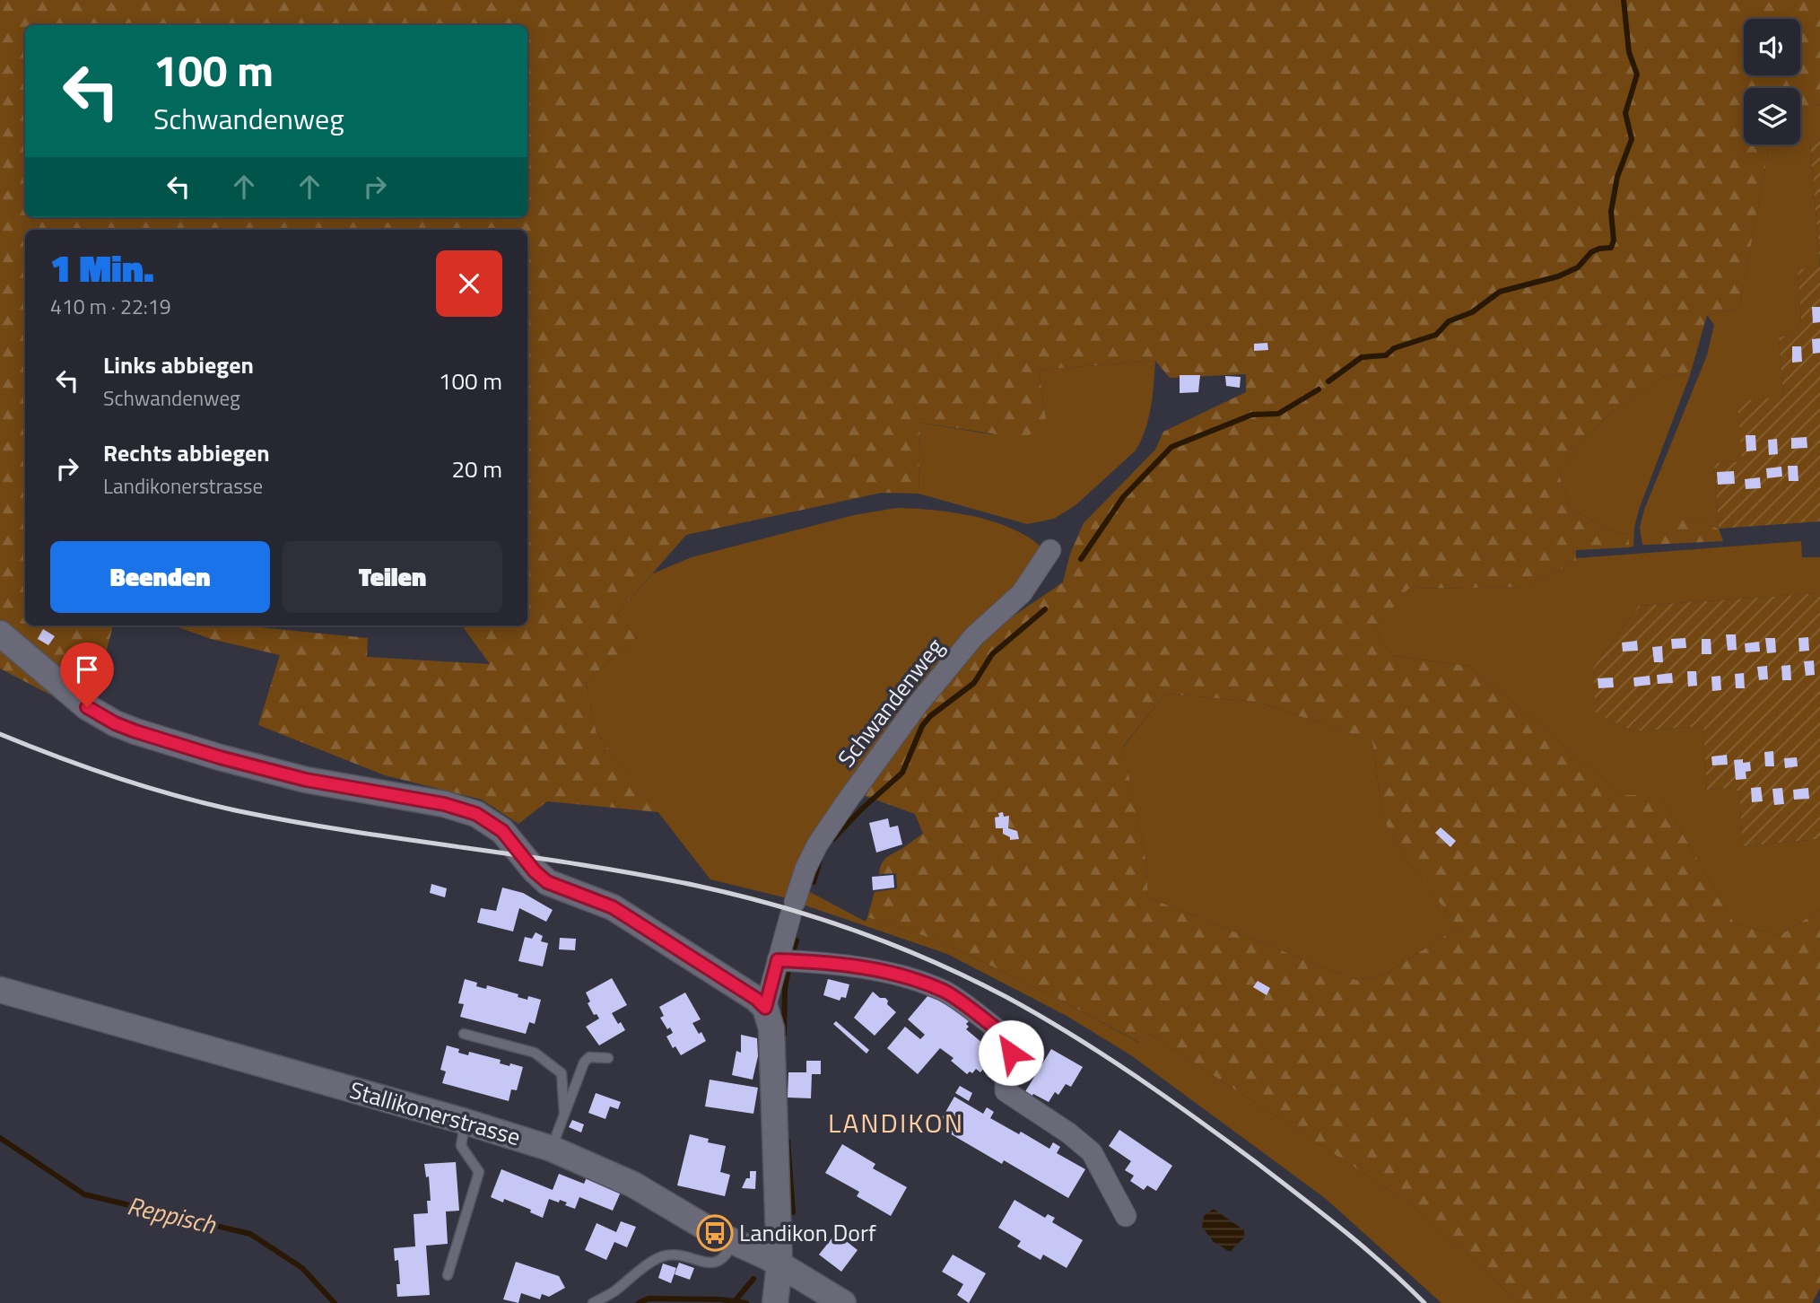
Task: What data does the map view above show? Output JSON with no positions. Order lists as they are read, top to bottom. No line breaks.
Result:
{"streets":{"street":["Schwandenweg","Stallikonerstrasse"]},"districts":["LANDIKON"],"water":["Reppisch"],"places":{"bus stop":["Landikon Dorf"]},"page":{"turn":["100 m","Schwandenweg"],"heading":["1 Min.","410 m · 22:19"],"list":[{"name":"Links abbiegen","note":"Schwandenweg","value":"100 m"},{"name":"Rechts abbiegen","note":"Landikonerstrasse","value":"20 m"}],"buttons":["Beenden","Teilen"]}}
